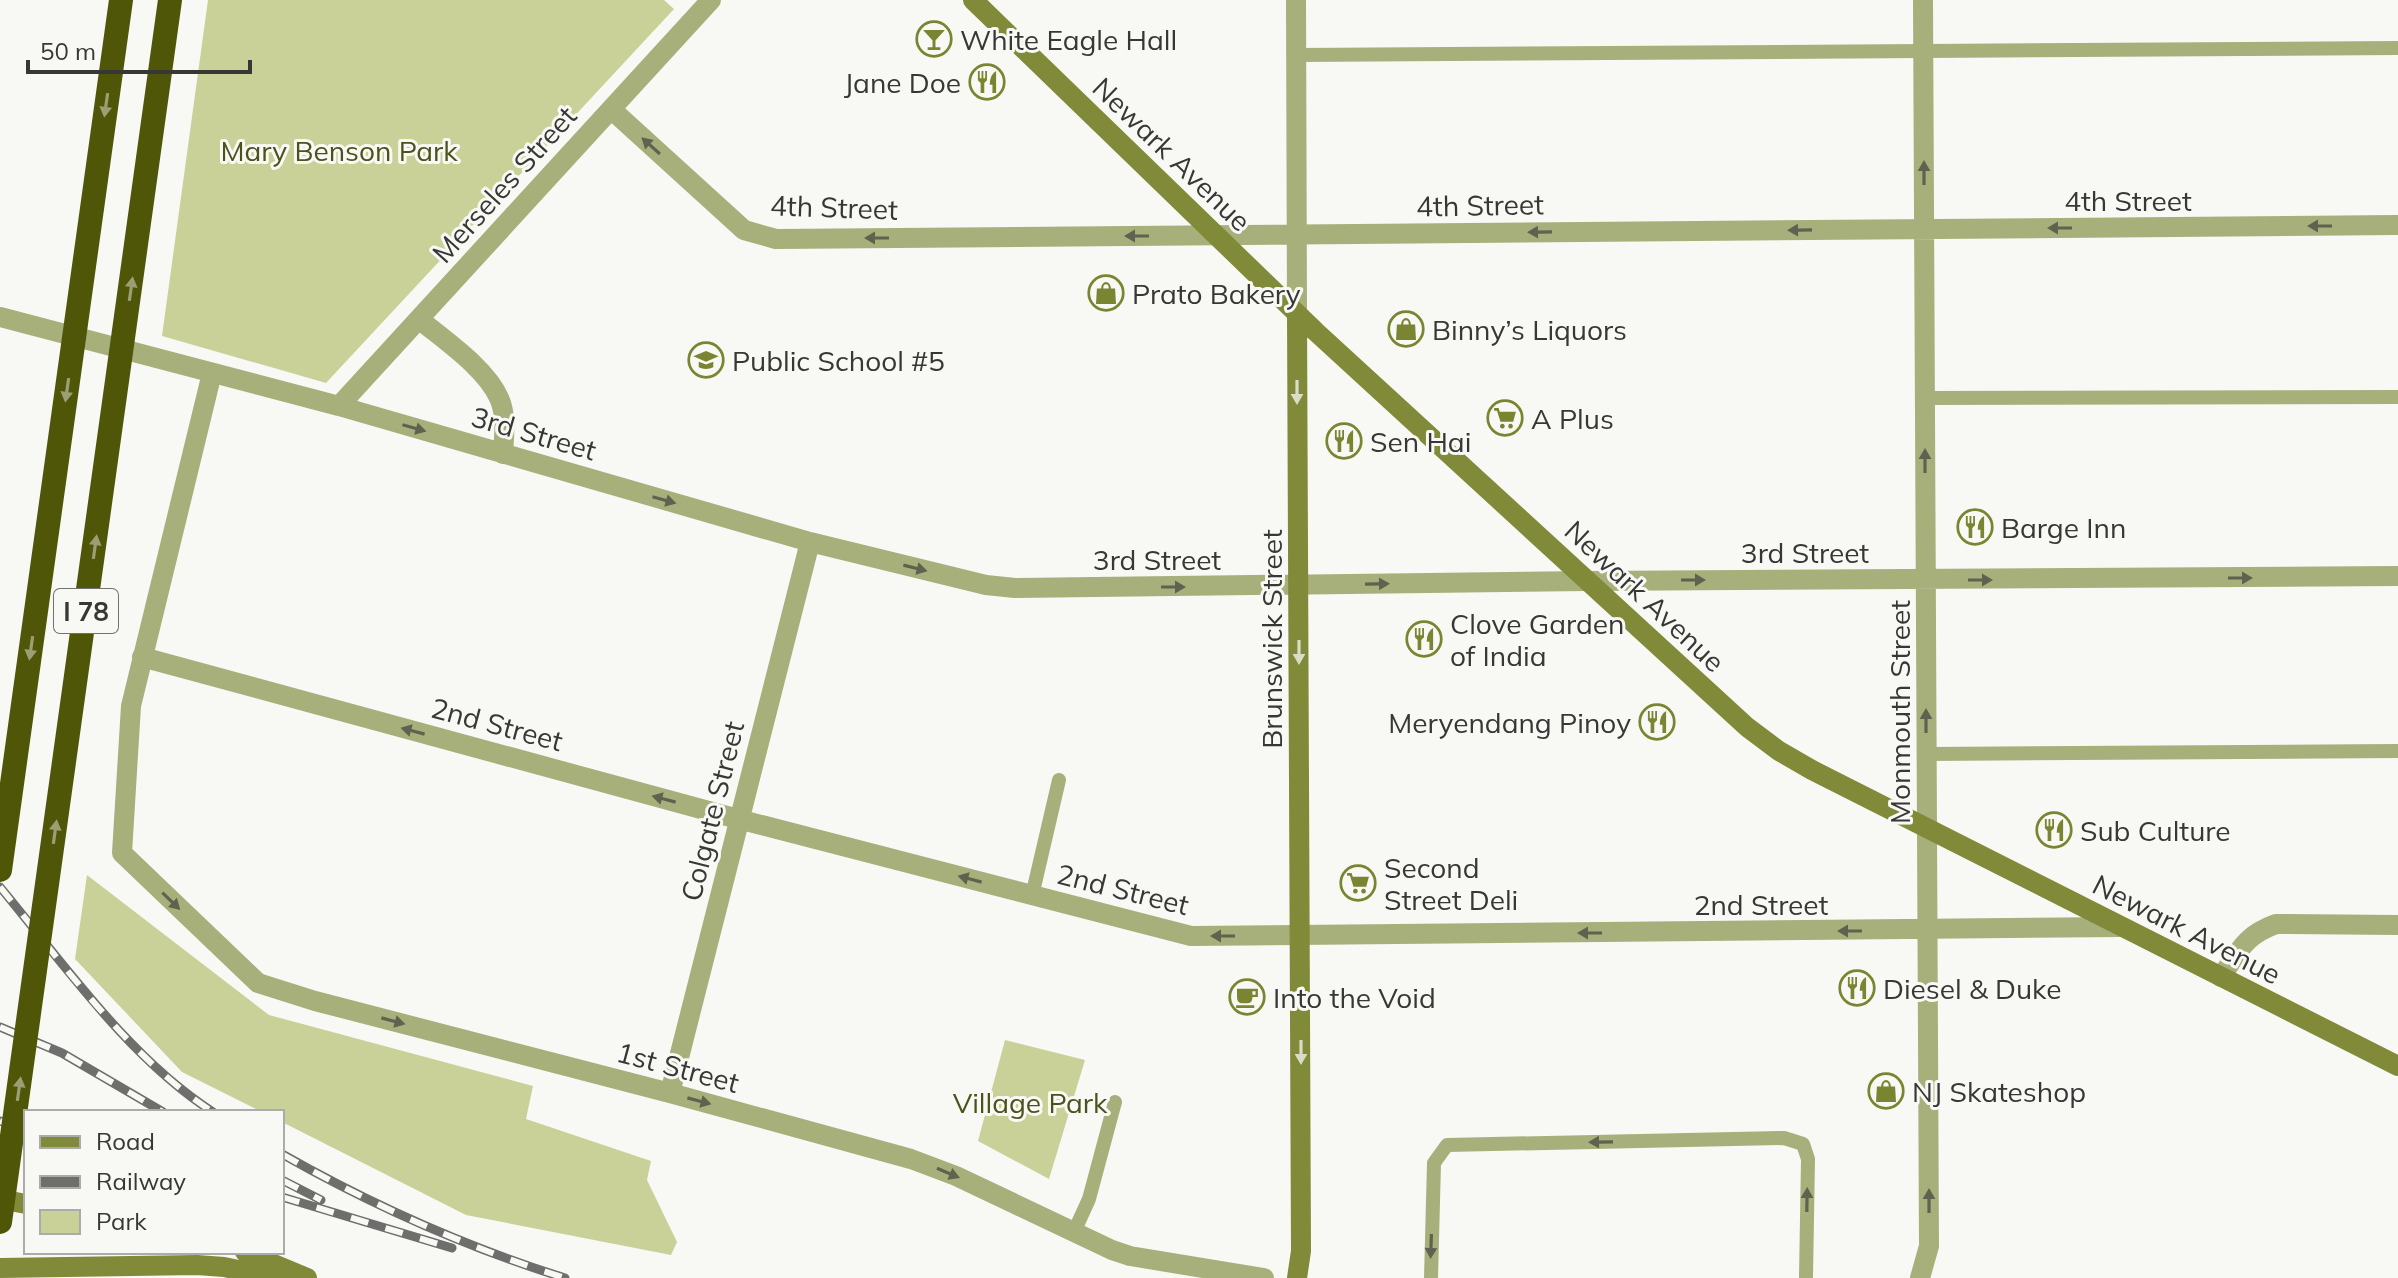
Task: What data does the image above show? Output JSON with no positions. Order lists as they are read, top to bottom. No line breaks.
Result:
{"streets":{"highway":["I 78"],"main road":["Newark Avenue","Brunswick Street"],"street":["Merseles Street","4th Street","3rd Street","Monmouth Street","2nd Street","Colgate Street","1st Street"]},"crossings":[["Newark Avenue","4th Street"],["Newark Avenue","3rd Street"],["Newark Avenue","Brunswick Street"],["Newark Avenue","Monmouth Street"],["Newark Avenue","2nd Street"],["Merseles Street","4th Street"],["Merseles Street","3rd Street"],["4th Street","Brunswick Street"],["4th Street","Monmouth Street"],["3rd Street","Brunswick Street"],["3rd Street","Monmouth Street"],["3rd Street","Colgate Street"],["Brunswick Street","2nd Street"],["Monmouth Street","2nd Street"],["2nd Street","Colgate Street"],["2nd Street","1st Street"],["Colgate Street","1st Street"]],"one_way":["4th Street","3rd Street","Brunswick Street","Monmouth Street","2nd Street","1st Street"],"parks":["Mary Benson Park","Village Park"],"places":{"bar":["White Eagle Hall"],"restaurant":["Jane Doe","Sen Hai","Barge Inn","Clove Garden of India","Meryendang Pinoy","Sub Culture","Diesel & Duke"],"shop":["Prato Bakery","Binny’s Liquors","NJ Skateshop"],"school or university":["Public School #5"],"supermarket":["A Plus","Second Street Deli"],"cafe":["Into the Void"]},"legend":["Road","Railway","Park"],"scale_bar":"50 m"}
